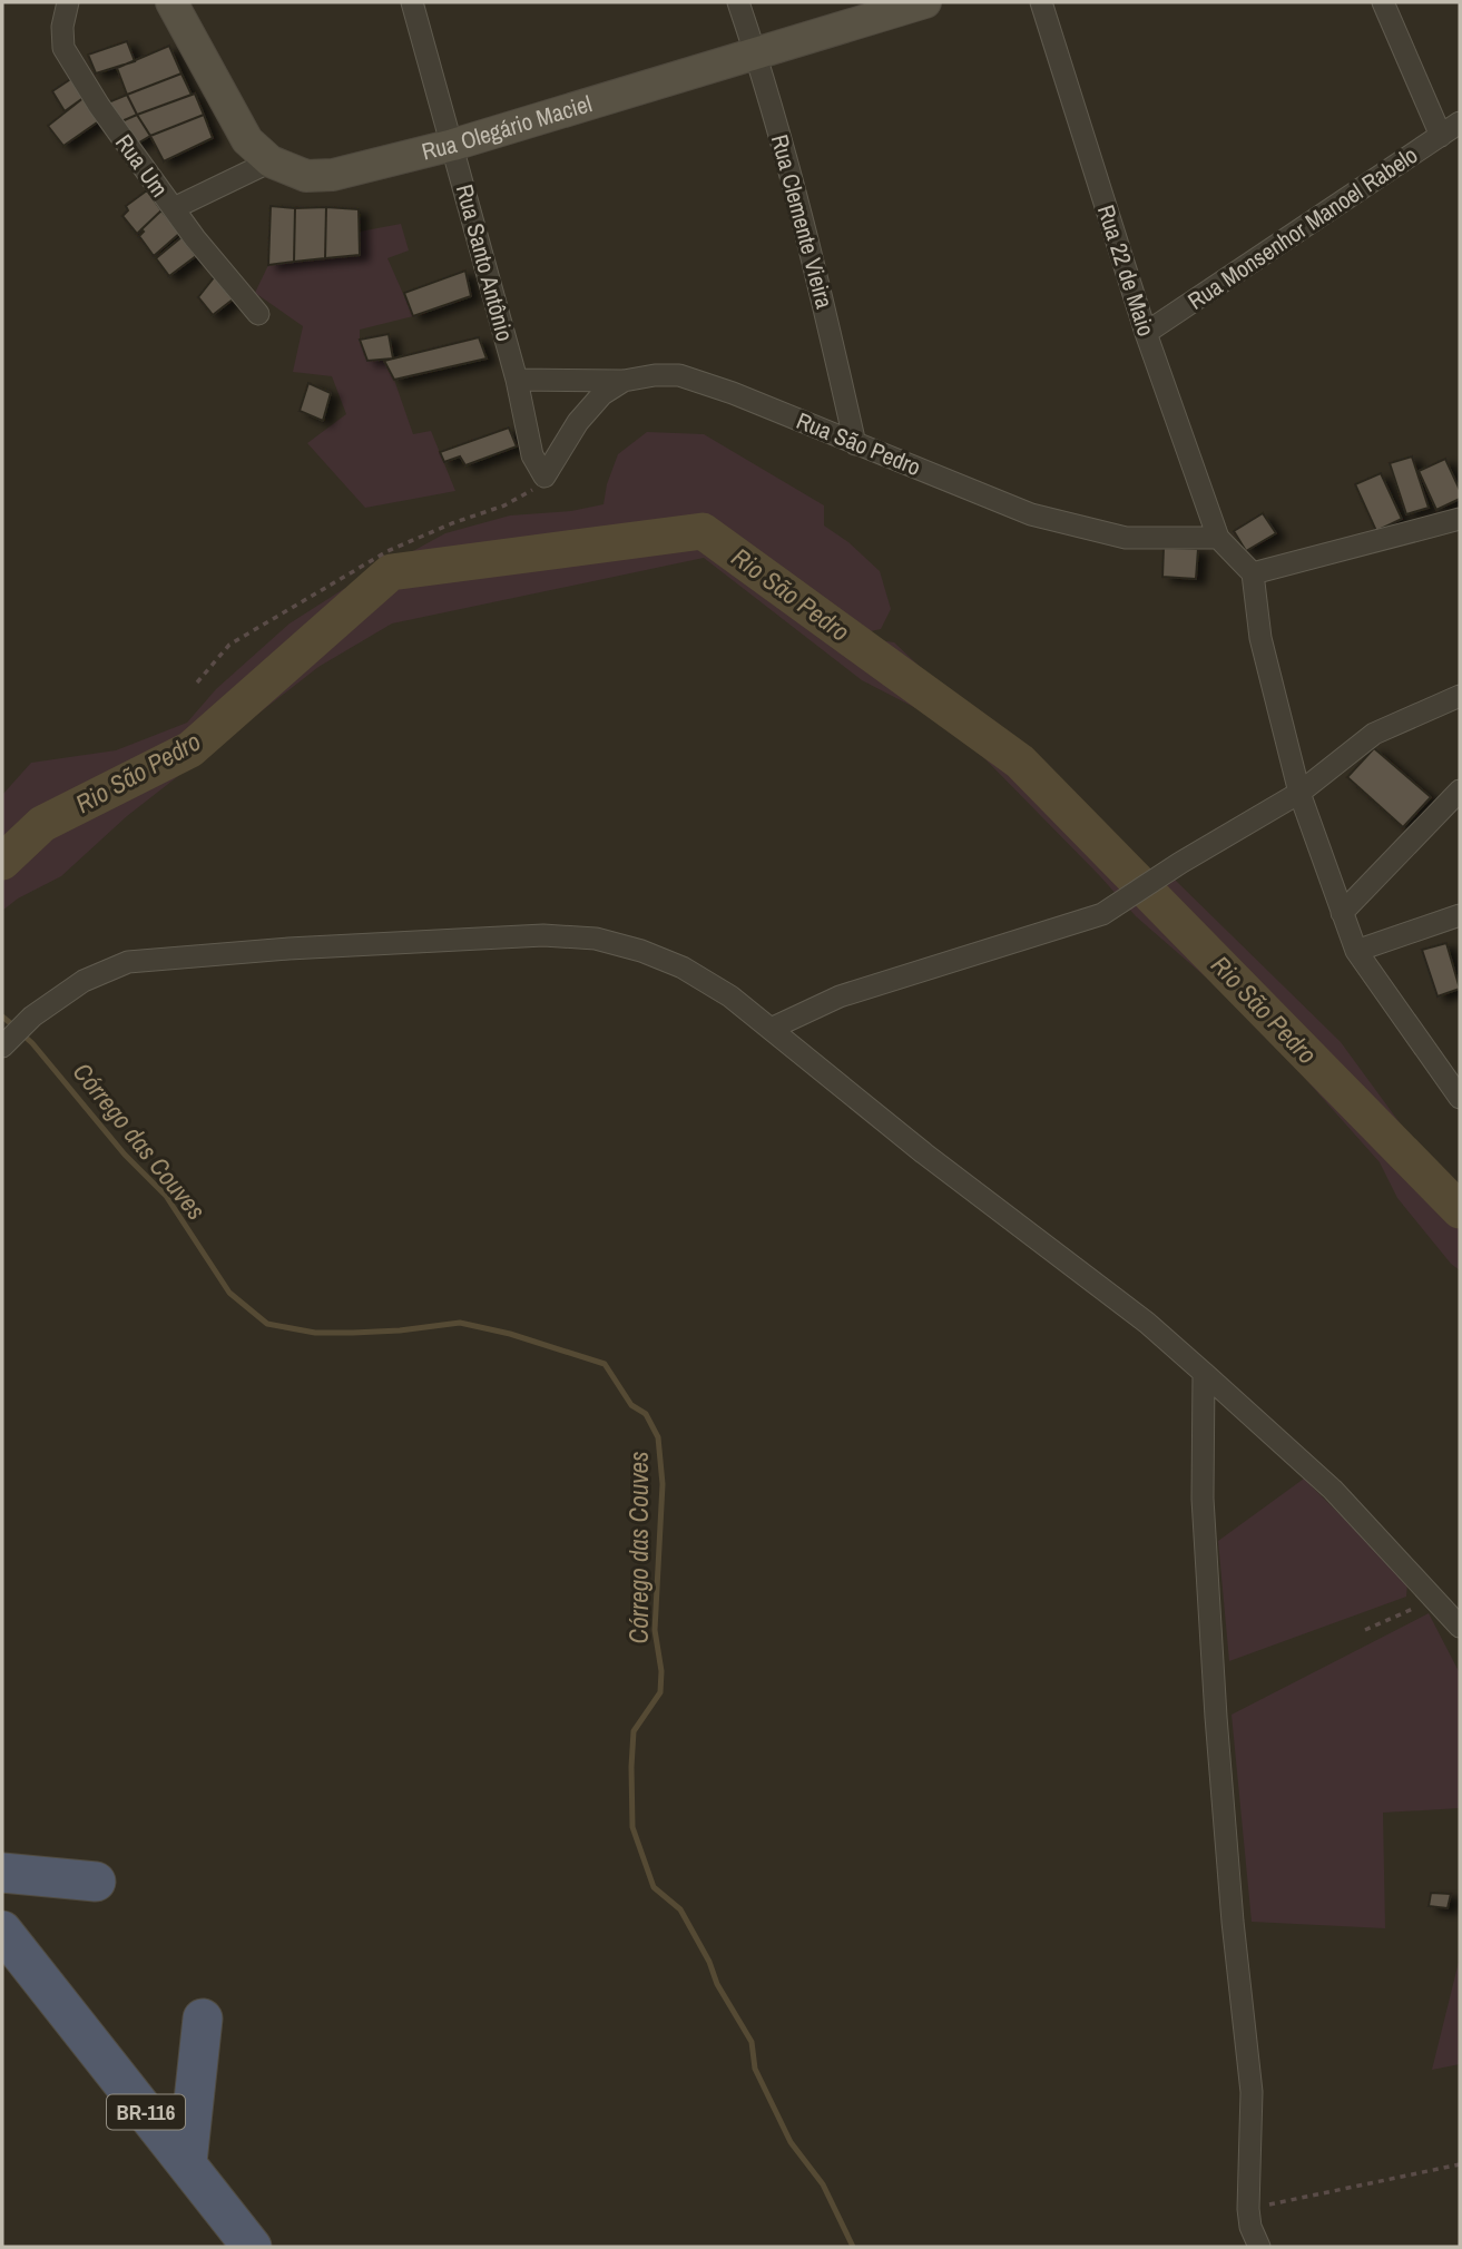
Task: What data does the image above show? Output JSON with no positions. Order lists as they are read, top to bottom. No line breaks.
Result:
{"streets":{"highway":["BR-116"],"street":["Rua Olegário Maciel","Rua Um","Rua Clemente Vieira","Rua Monsenhor Manoel Rabelo","Rua Santo Antônio","Rua 22 de Maio","Rua São Pedro"]},"crossings":[["Rua Olegário Maciel","Rua Clemente Vieira"],["Rua Olegário Maciel","Rua Santo Antônio"],["Rua Clemente Vieira","Rua São Pedro"],["Rua Monsenhor Manoel Rabelo","Rua 22 de Maio"],["Rua Santo Antônio","Rua São Pedro"],["Rua 22 de Maio","Rua São Pedro"]],"water":["Rio São Pedro","Córrego das Couves"]}
